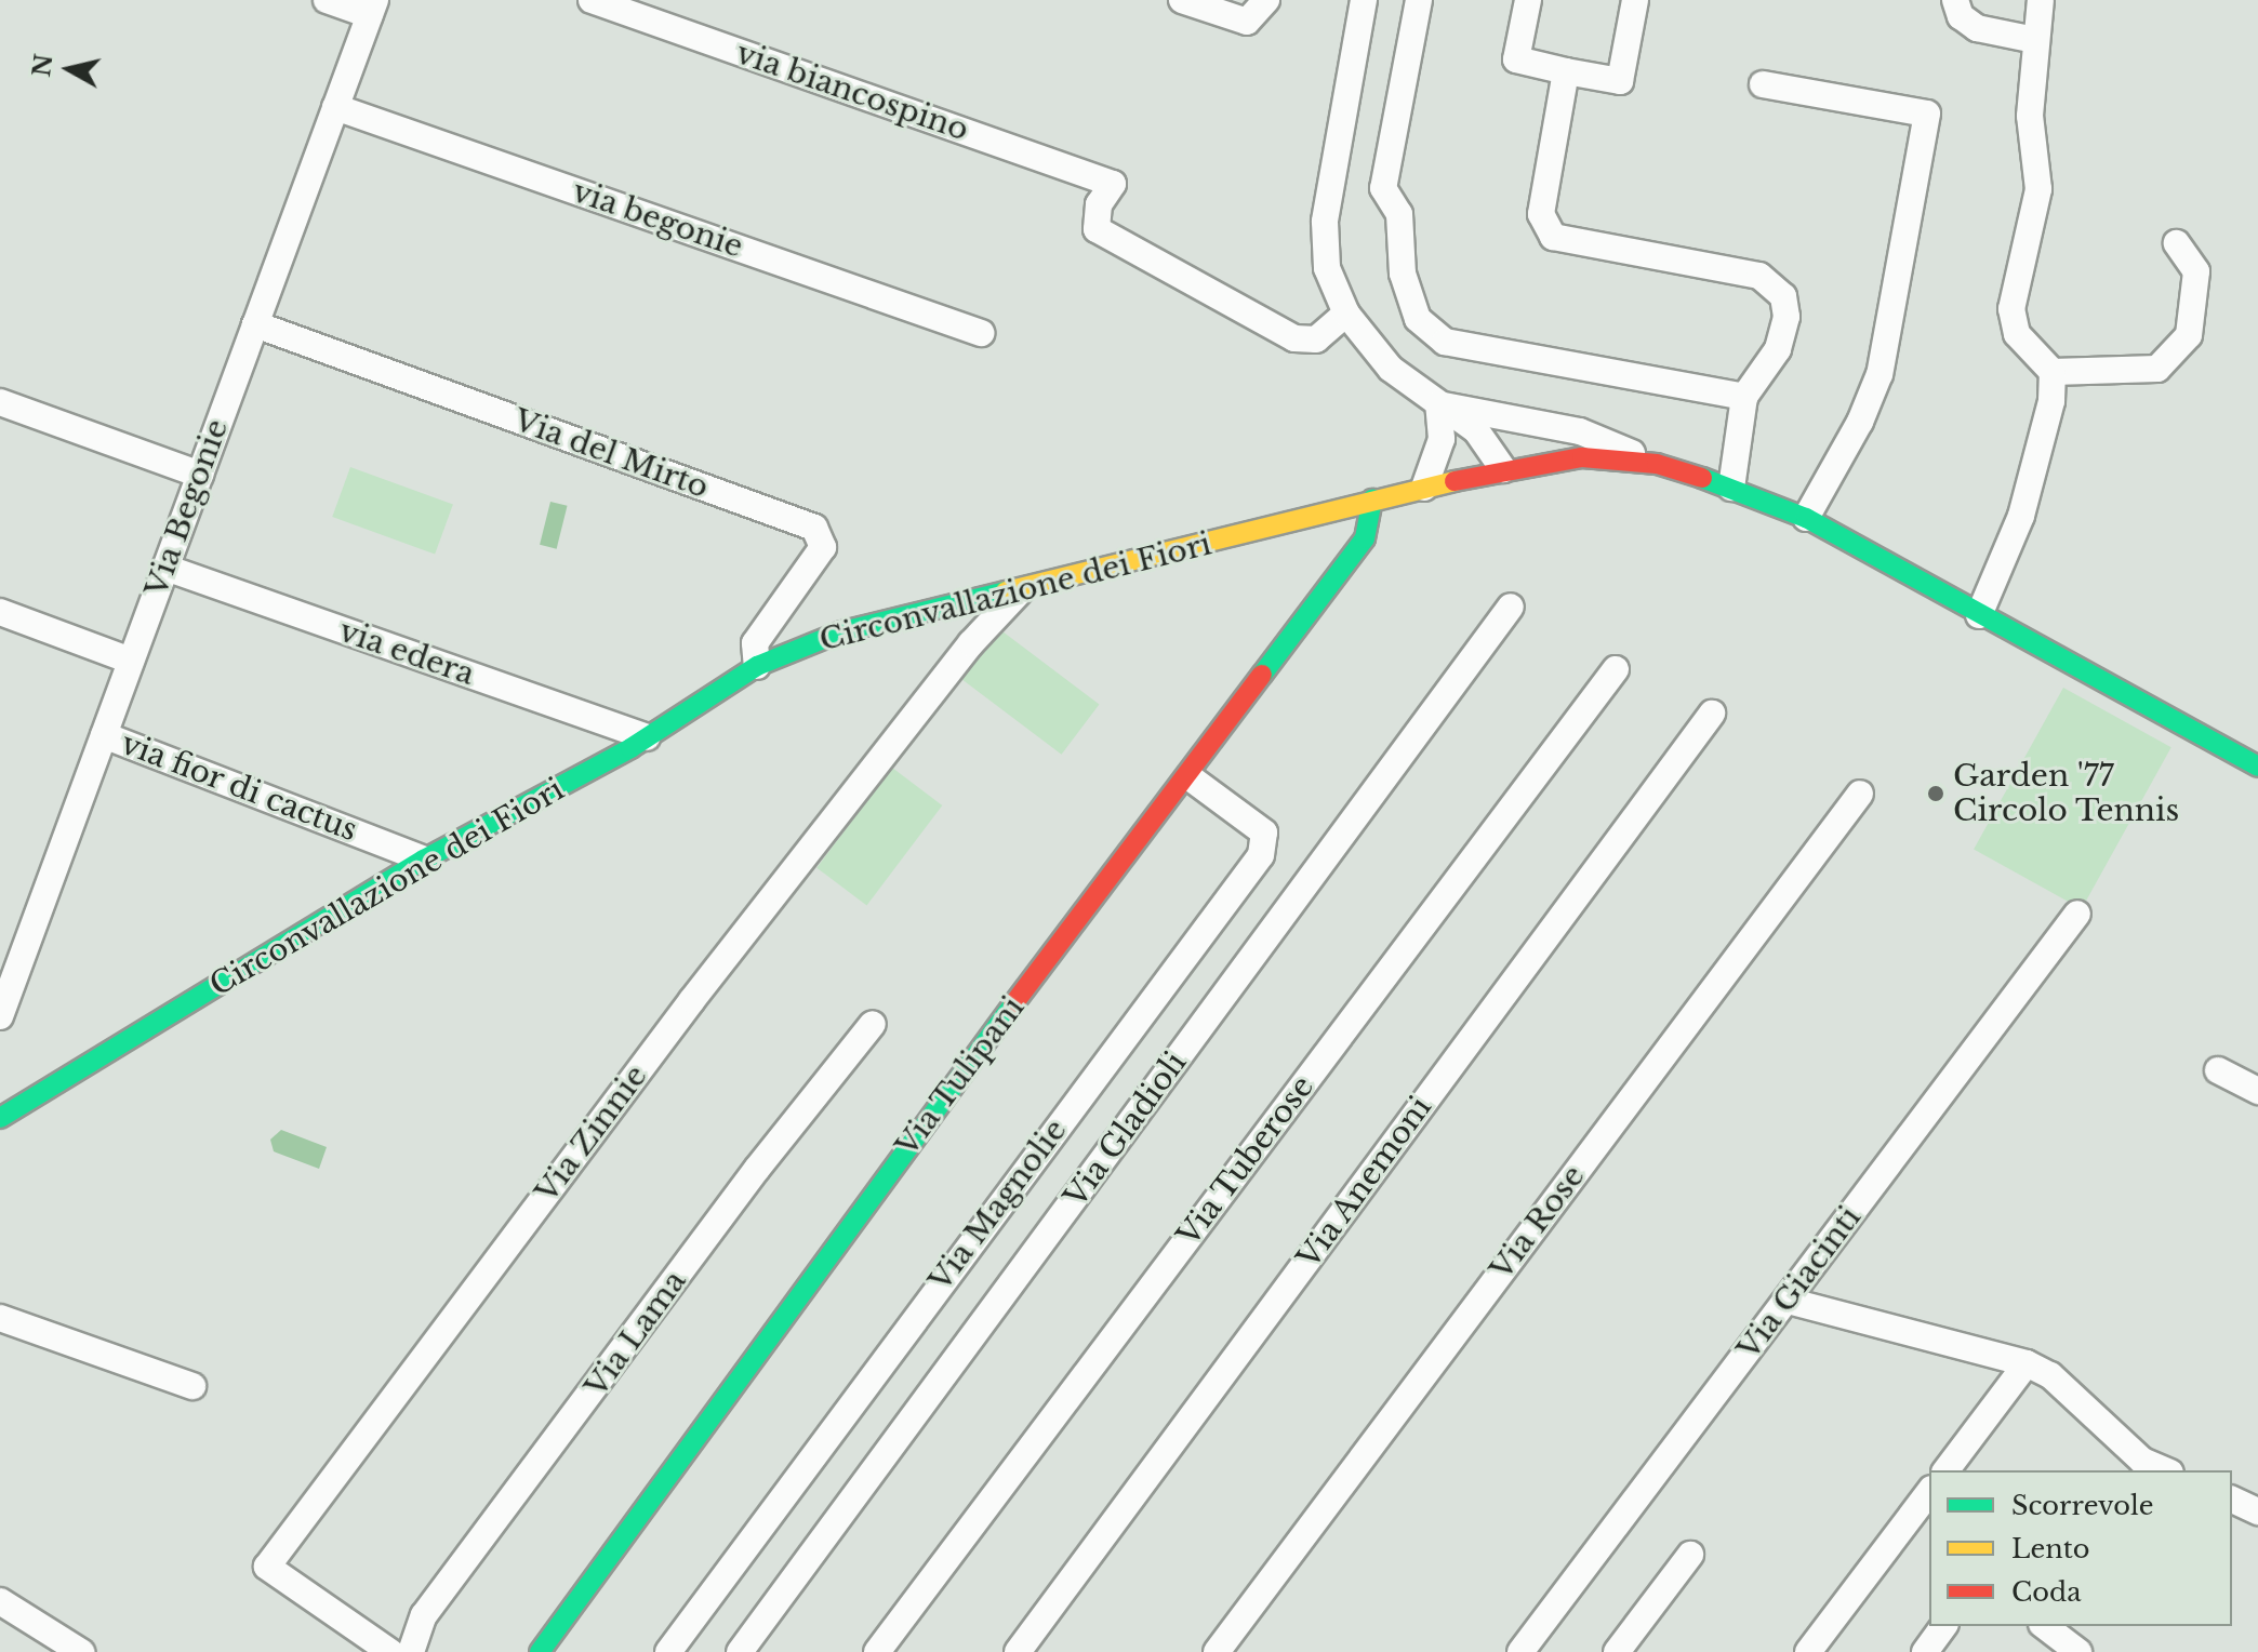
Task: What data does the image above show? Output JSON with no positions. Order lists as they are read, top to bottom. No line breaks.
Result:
{"streets":{"street":["via biancospino","via begonie","Via del Mirto","Via Begonie","Circonvallazione dei Fiori","via edera","via fior di cactus","Via Tulipani","Via Gladioli","Via Zinnie","Via Tuberose","Via Anemoni","Via Magnolie","Via Rose","Via Giacinti","Via Lama"]},"crossings":[["via begonie","Via Begonie"],["Via del Mirto","Via Begonie"],["Via del Mirto","Circonvallazione dei Fiori"],["Via Begonie","via edera"],["Via Begonie","via fior di cactus"],["Circonvallazione dei Fiori","via edera"],["Circonvallazione dei Fiori","via fior di cactus"],["Circonvallazione dei Fiori","Via Tulipani"],["Circonvallazione dei Fiori","Via Zinnie"],["Via Tulipani","Via Magnolie"]],"places":["Garden '77 Circolo Tennis"],"legend":["Scorrevole","Lento","Coda"],"north":"left"}
